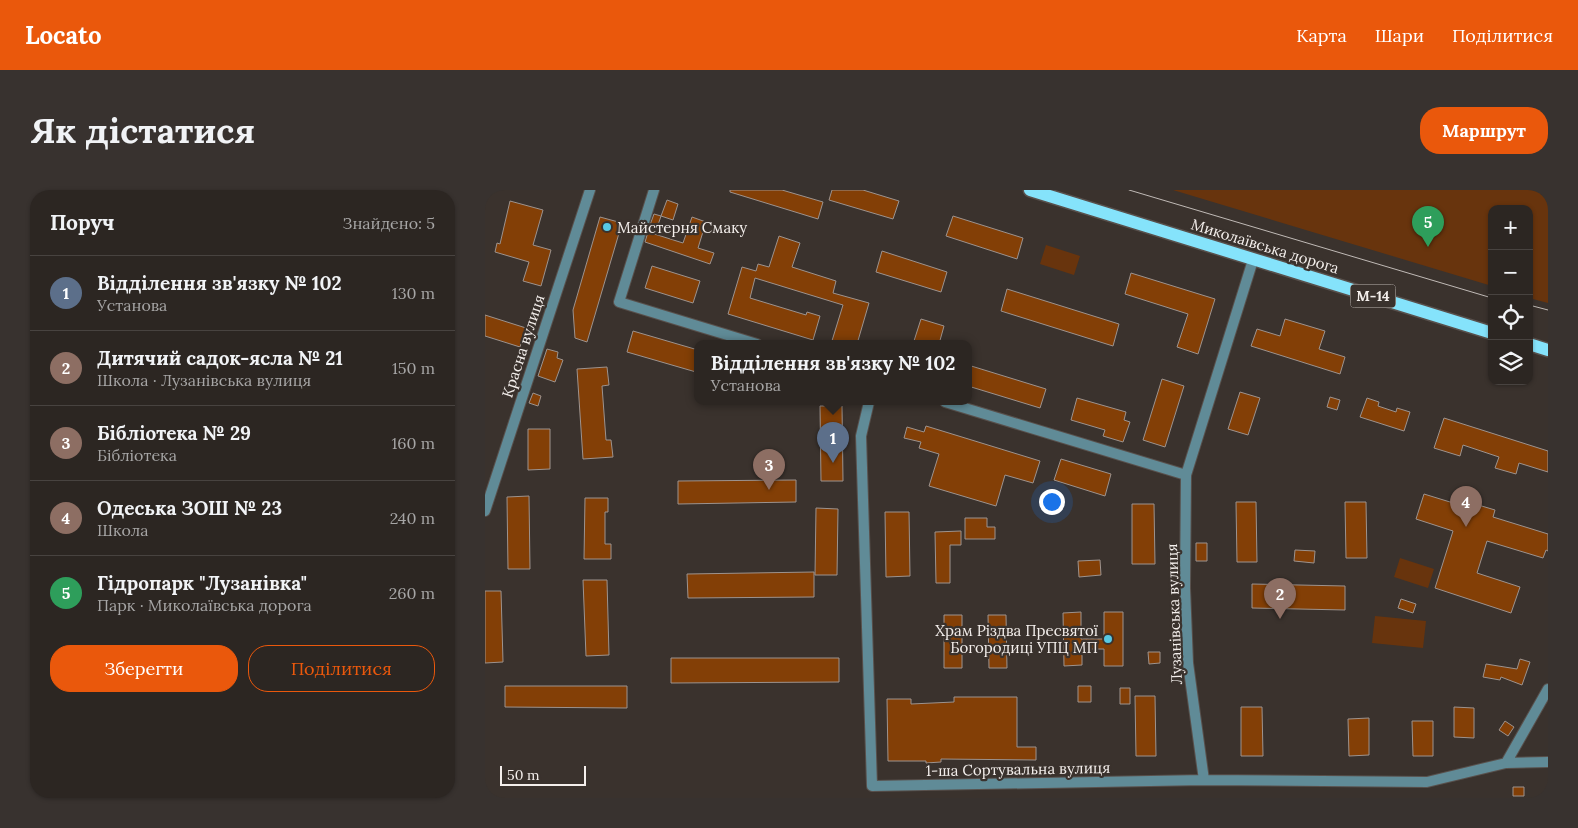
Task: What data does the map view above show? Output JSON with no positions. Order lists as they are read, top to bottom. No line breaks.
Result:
{"streets":{"main road":["Миколаївська дорога","М-14"],"street":["Красна вулиця","Лузанівська вулиця","1-ша Сортувальна вулиця"]},"crossings":[["Миколаївська дорога","Лузанівська вулиця"],["Лузанівська вулиця","1-ша Сортувальна вулиця"]],"places":["Майстерня Смаку","Храм Різдва Пресвятої Богородиці УПЦ МП"],"scale_bar":"50 m","page":{"header":"Locato","nav":["Карта","Шари","Поділитися"],"buttons":["Маршрут",["Зберегти","Поділитися"]],"title":"Як дістатися","heading":["Поруч","Знайдено: 5"],"map_buttons":["+","−"],"pins":["5","1","3","4","2"],"list":[{"mark":"1","name":"Відділення зв'язку № 102","note":"Установа","value":"130 m"},{"mark":"2","name":"Дитячий садок-ясла № 21","note":"Школа · Лузанівська вулиця","value":"150 m"},{"mark":"3","name":"Бібліотека № 29","note":"Бібліотека","value":"160 m"},{"mark":"4","name":"Одеська ЗОШ № 23","note":"Школа","value":"240 m"},{"mark":"5","name":"Гідропарк \"Лузанівка\"","note":"Парк · Миколаївська дорога","value":"260 m"}],"popup":["Відділення зв'язку № 102","Установа"],"scale":"50 m"}}
